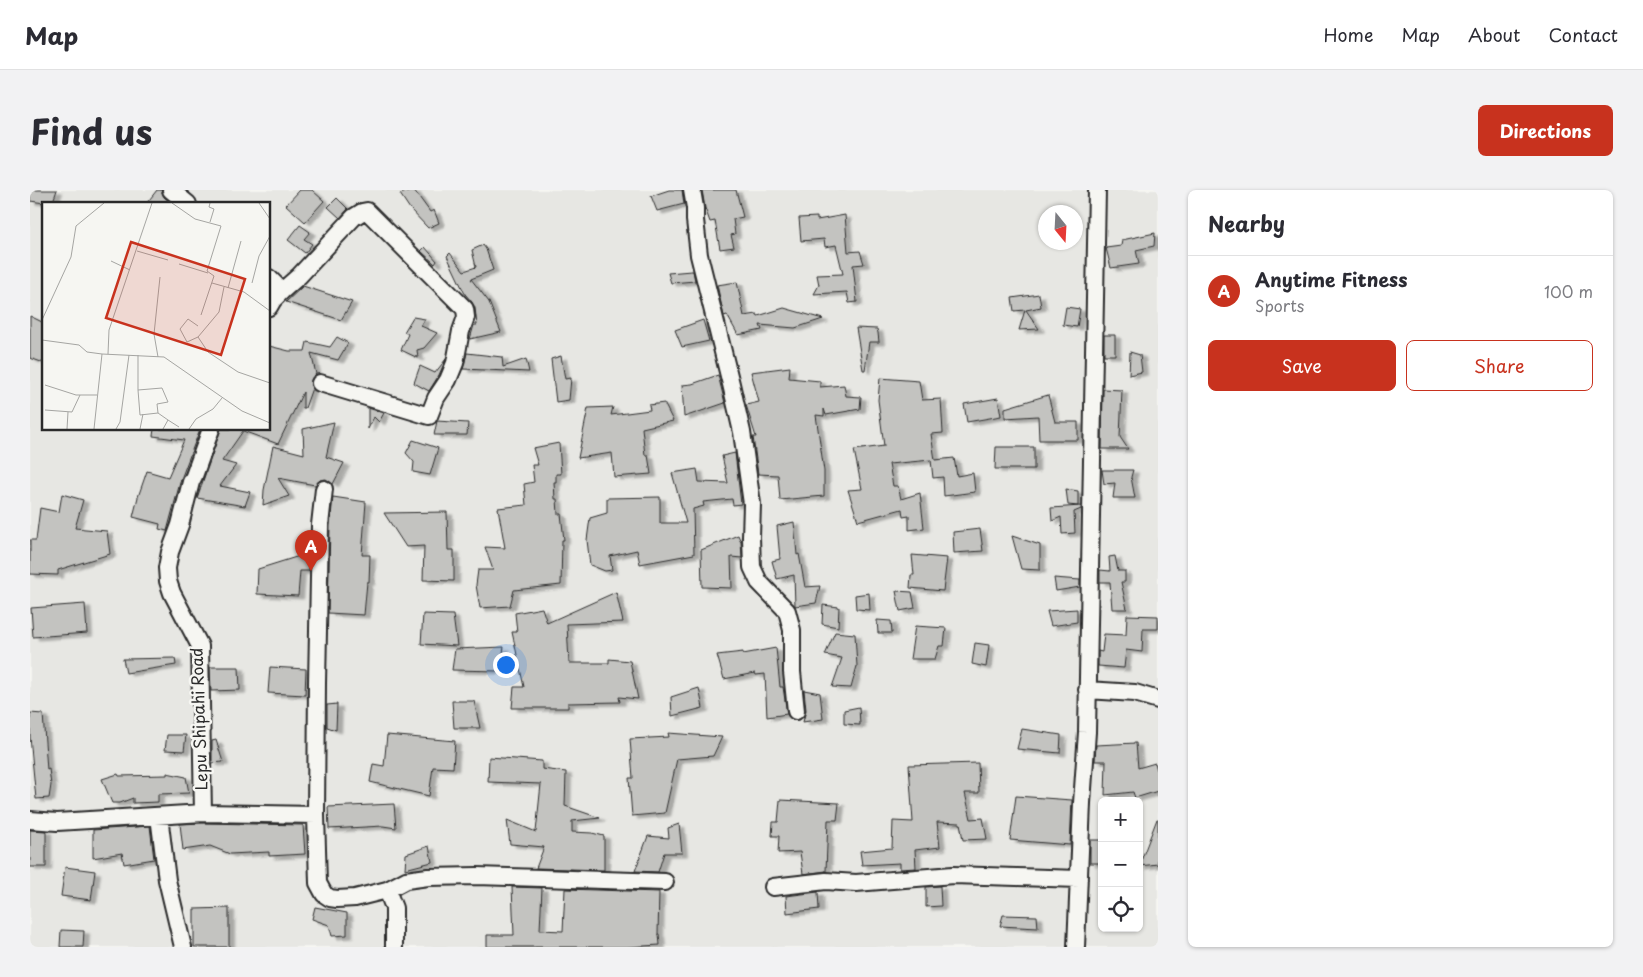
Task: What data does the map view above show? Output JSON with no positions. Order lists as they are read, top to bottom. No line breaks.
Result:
{"streets":{"street":["Lepu Shipahi Road"]},"north":"bottom","page":{"header":"Map","nav":["Home","Map","About","Contact"],"title":"Find us","buttons":["Directions",["Save","Share"]],"heading":"Nearby","list":[{"mark":"A","name":"Anytime Fitness","note":"Sports","value":"100 m"}],"pins":"A","map_buttons":["+","−"]}}
